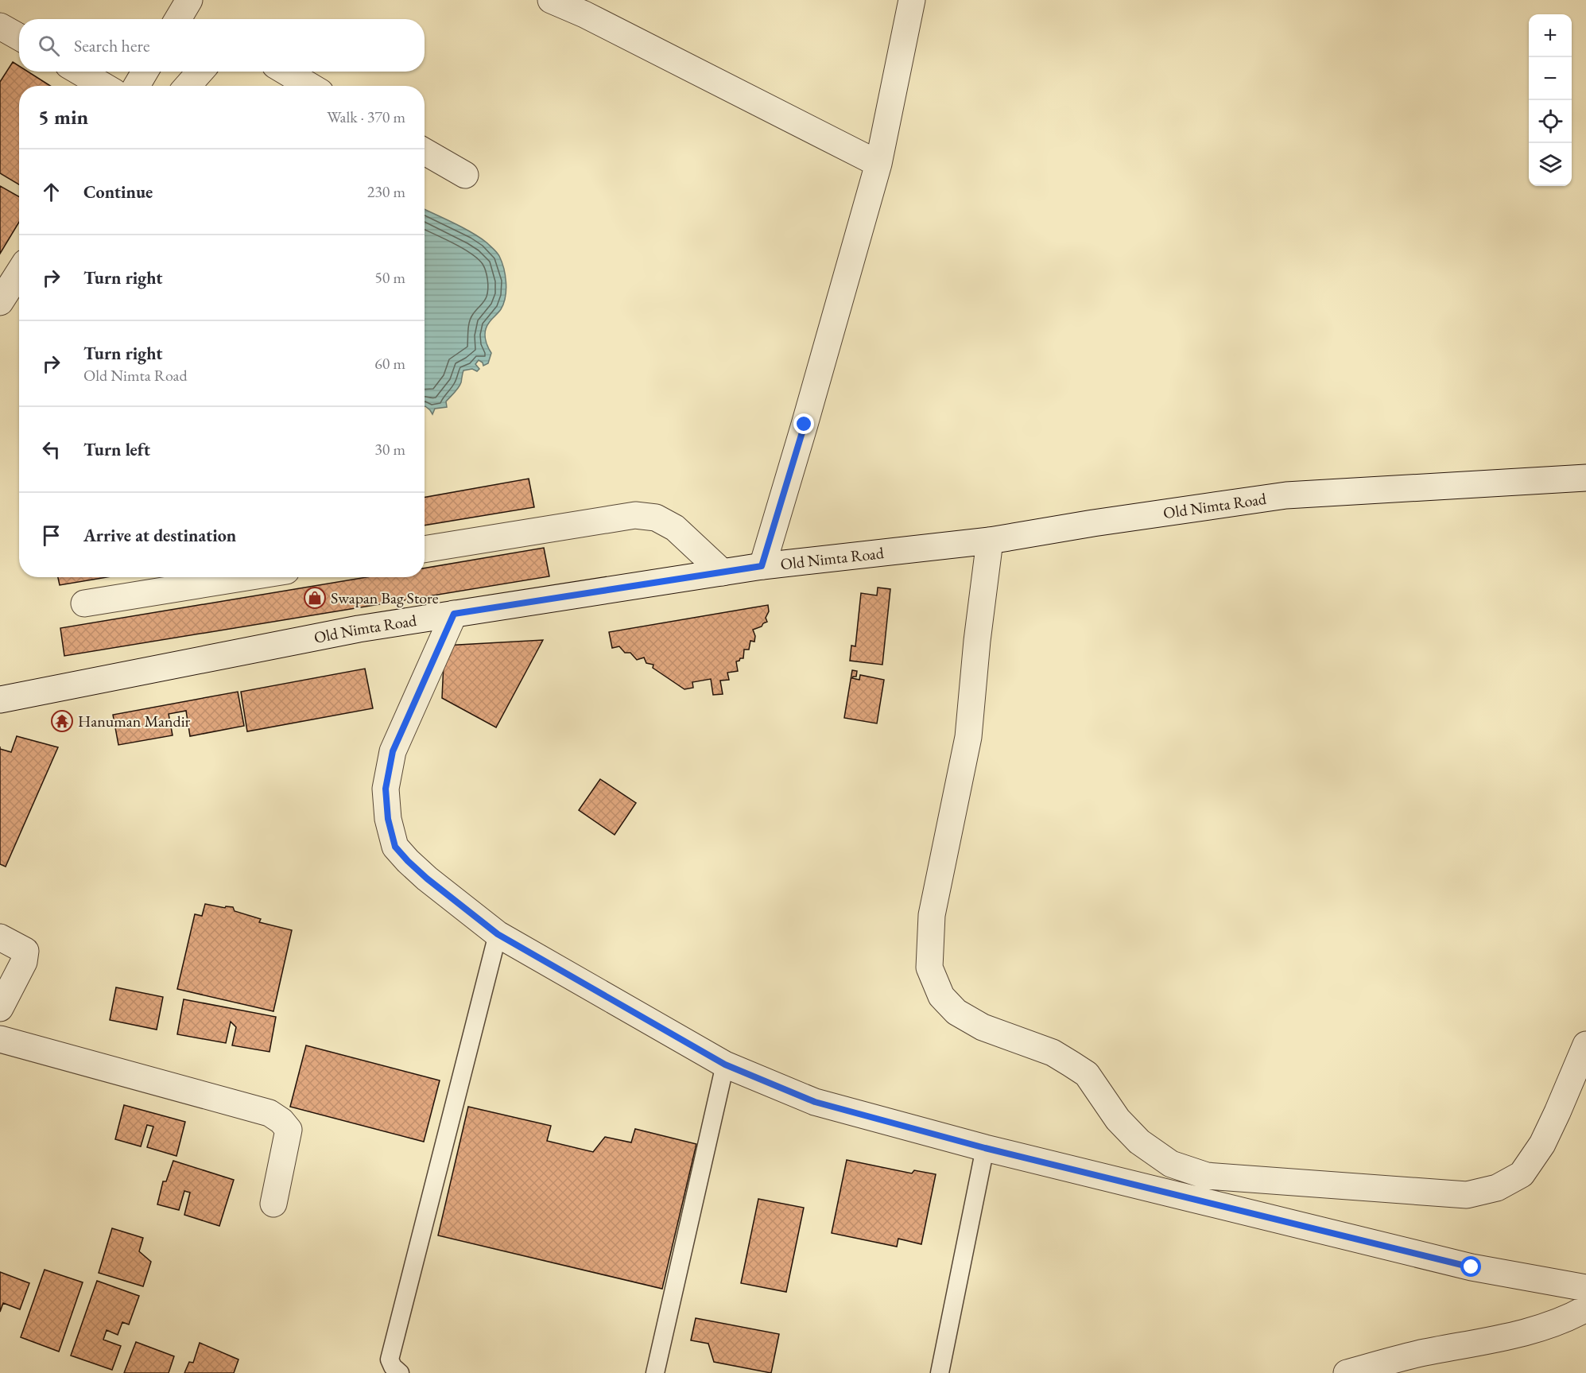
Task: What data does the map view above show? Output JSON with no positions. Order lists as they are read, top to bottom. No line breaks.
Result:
{"streets":{"street":["Old Nimta Road"]},"places":{"shop":["Swapan Bag Store"],"temple":["Hanuman Mandir"]},"page":{"map_buttons":["+","−"],"search":"Search here","heading":["5 min","Walk · 370 m"],"list":[["Continue","230 m"],["Turn right","50 m"],["Turn right","Old Nimta Road","60 m"],["Turn left","30 m"],"Arrive at destination"]}}
